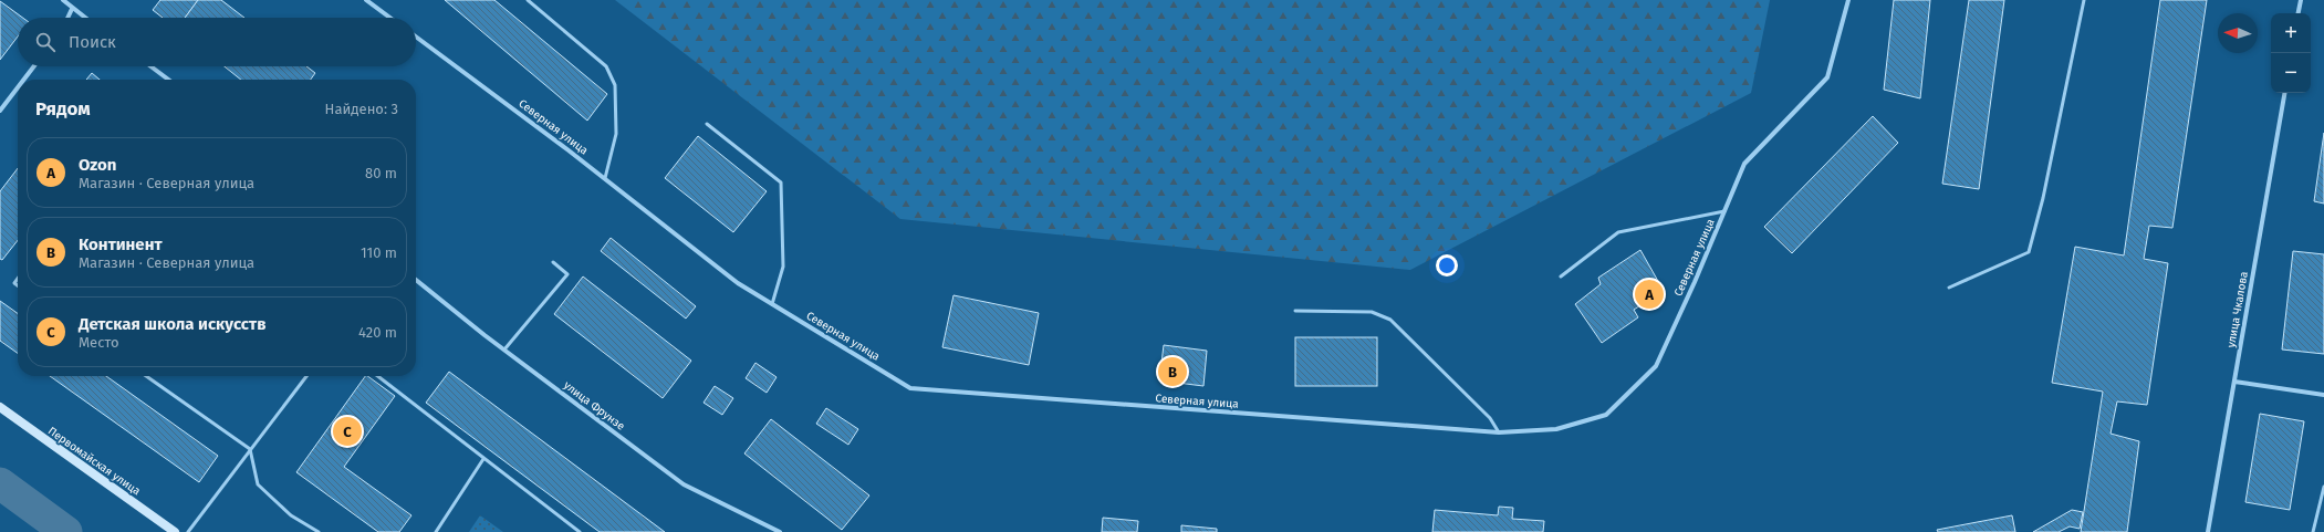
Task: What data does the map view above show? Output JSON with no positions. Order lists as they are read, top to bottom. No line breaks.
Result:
{"streets":{"main road":["Первомайская улица"],"street":["Северная улица","улица Чкалова","улица Фрунзе"]},"north":"left","page":{"map_buttons":["+","−"],"search":"Поиск","heading":["Рядом","Найдено: 3"],"list":[{"mark":"A","name":"Ozon","note":"Магазин · Северная улица","value":"80 m"},{"mark":"B","name":"Континент","note":"Магазин · Северная улица","value":"110 m"},{"mark":"C","name":"Детская школа искусств","note":"Место","value":"420 m"}],"pins":["A","B","C"]}}
